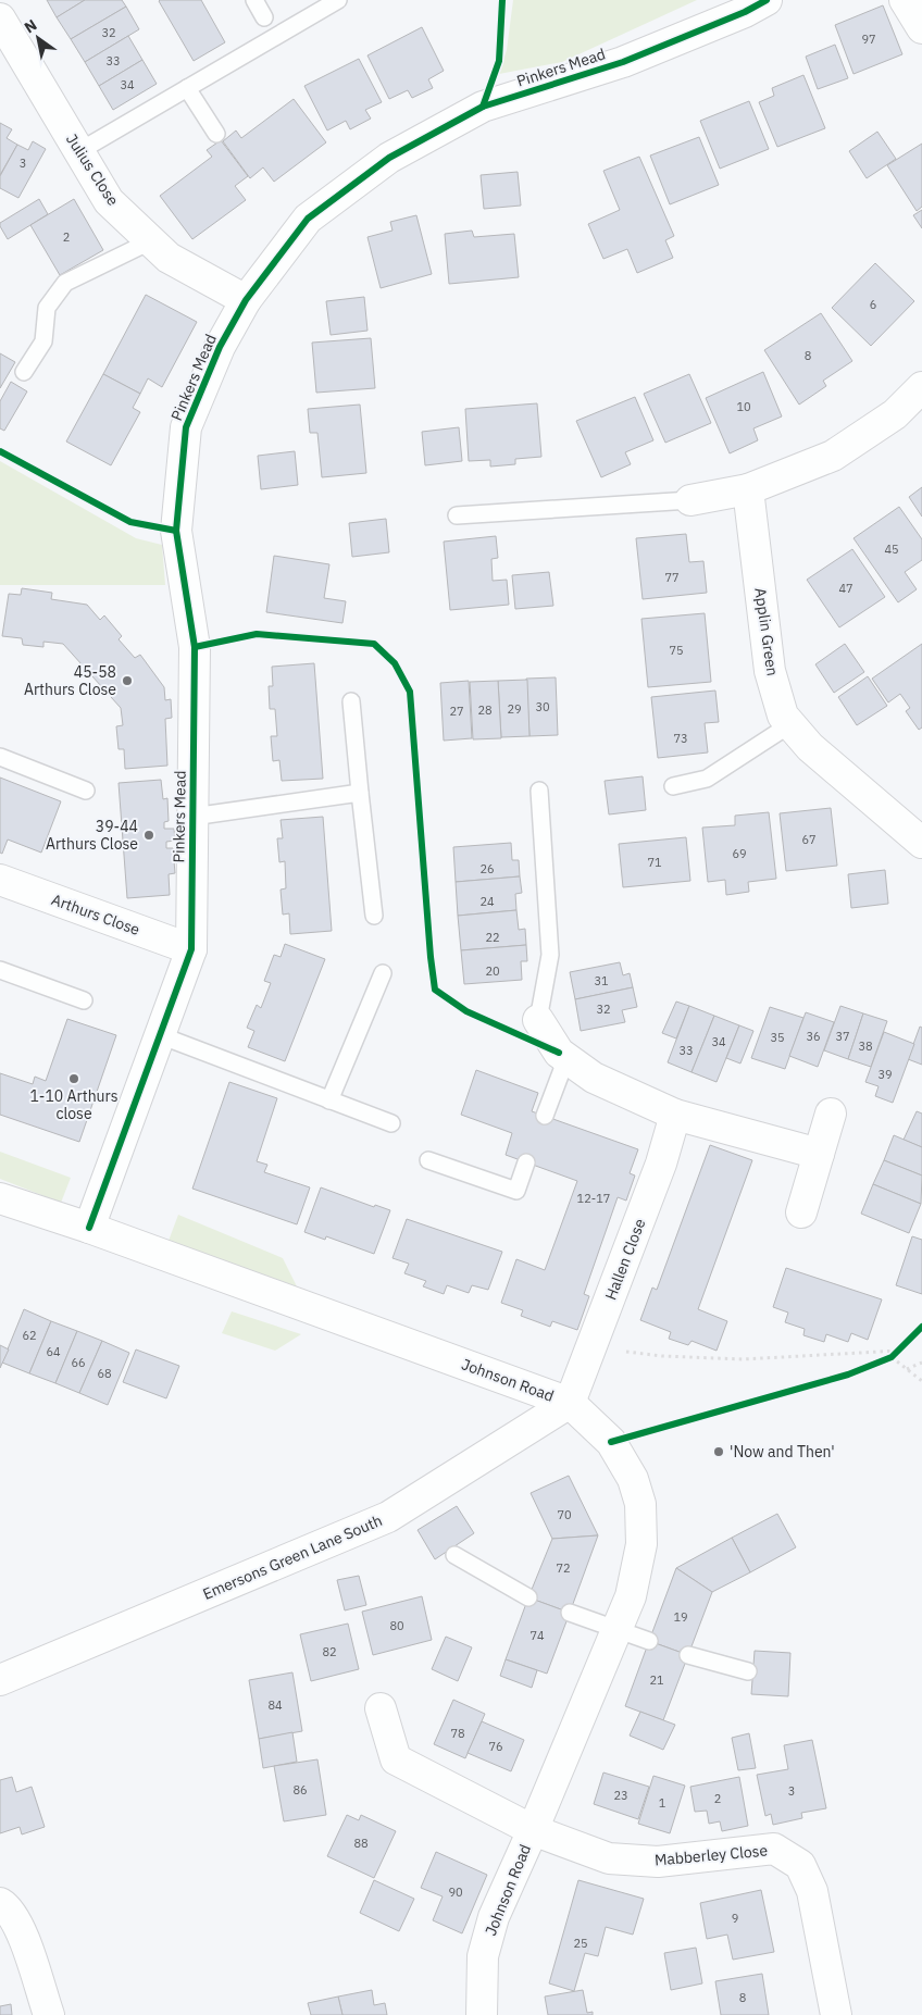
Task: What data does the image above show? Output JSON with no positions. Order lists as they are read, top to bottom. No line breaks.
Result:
{"streets":{"street":["Pinkers Mead","Julius Close","Applin Green","Arthurs Close","Hallen Close","Johnson Road","Emersons Green Lane South","Mabberley Close"]},"crossings":[["Pinkers Mead","Julius Close"],["Pinkers Mead","Arthurs Close"],["Pinkers Mead","Johnson Road"],["Hallen Close","Johnson Road"],["Hallen Close","Emersons Green Lane South"],["Johnson Road","Emersons Green Lane South"],["Johnson Road","Mabberley Close"]],"places":["45-58 Arthurs Close","39-44 Arthurs Close","1-10 Arthurs close","'Now and Then'"],"house_numbers":["32","97","33","34","3","2","6","8","10","45","77","47","75","30","29","28","27","73","67","69","71","26","24","22","20","31","32","36","37","35","34","38","33","39","12-17","62","64","66","68","70","72","19","80","74","82","21","84","78","76","86","3","23","2","1","88","90","9","25","8"],"north":"top left"}
